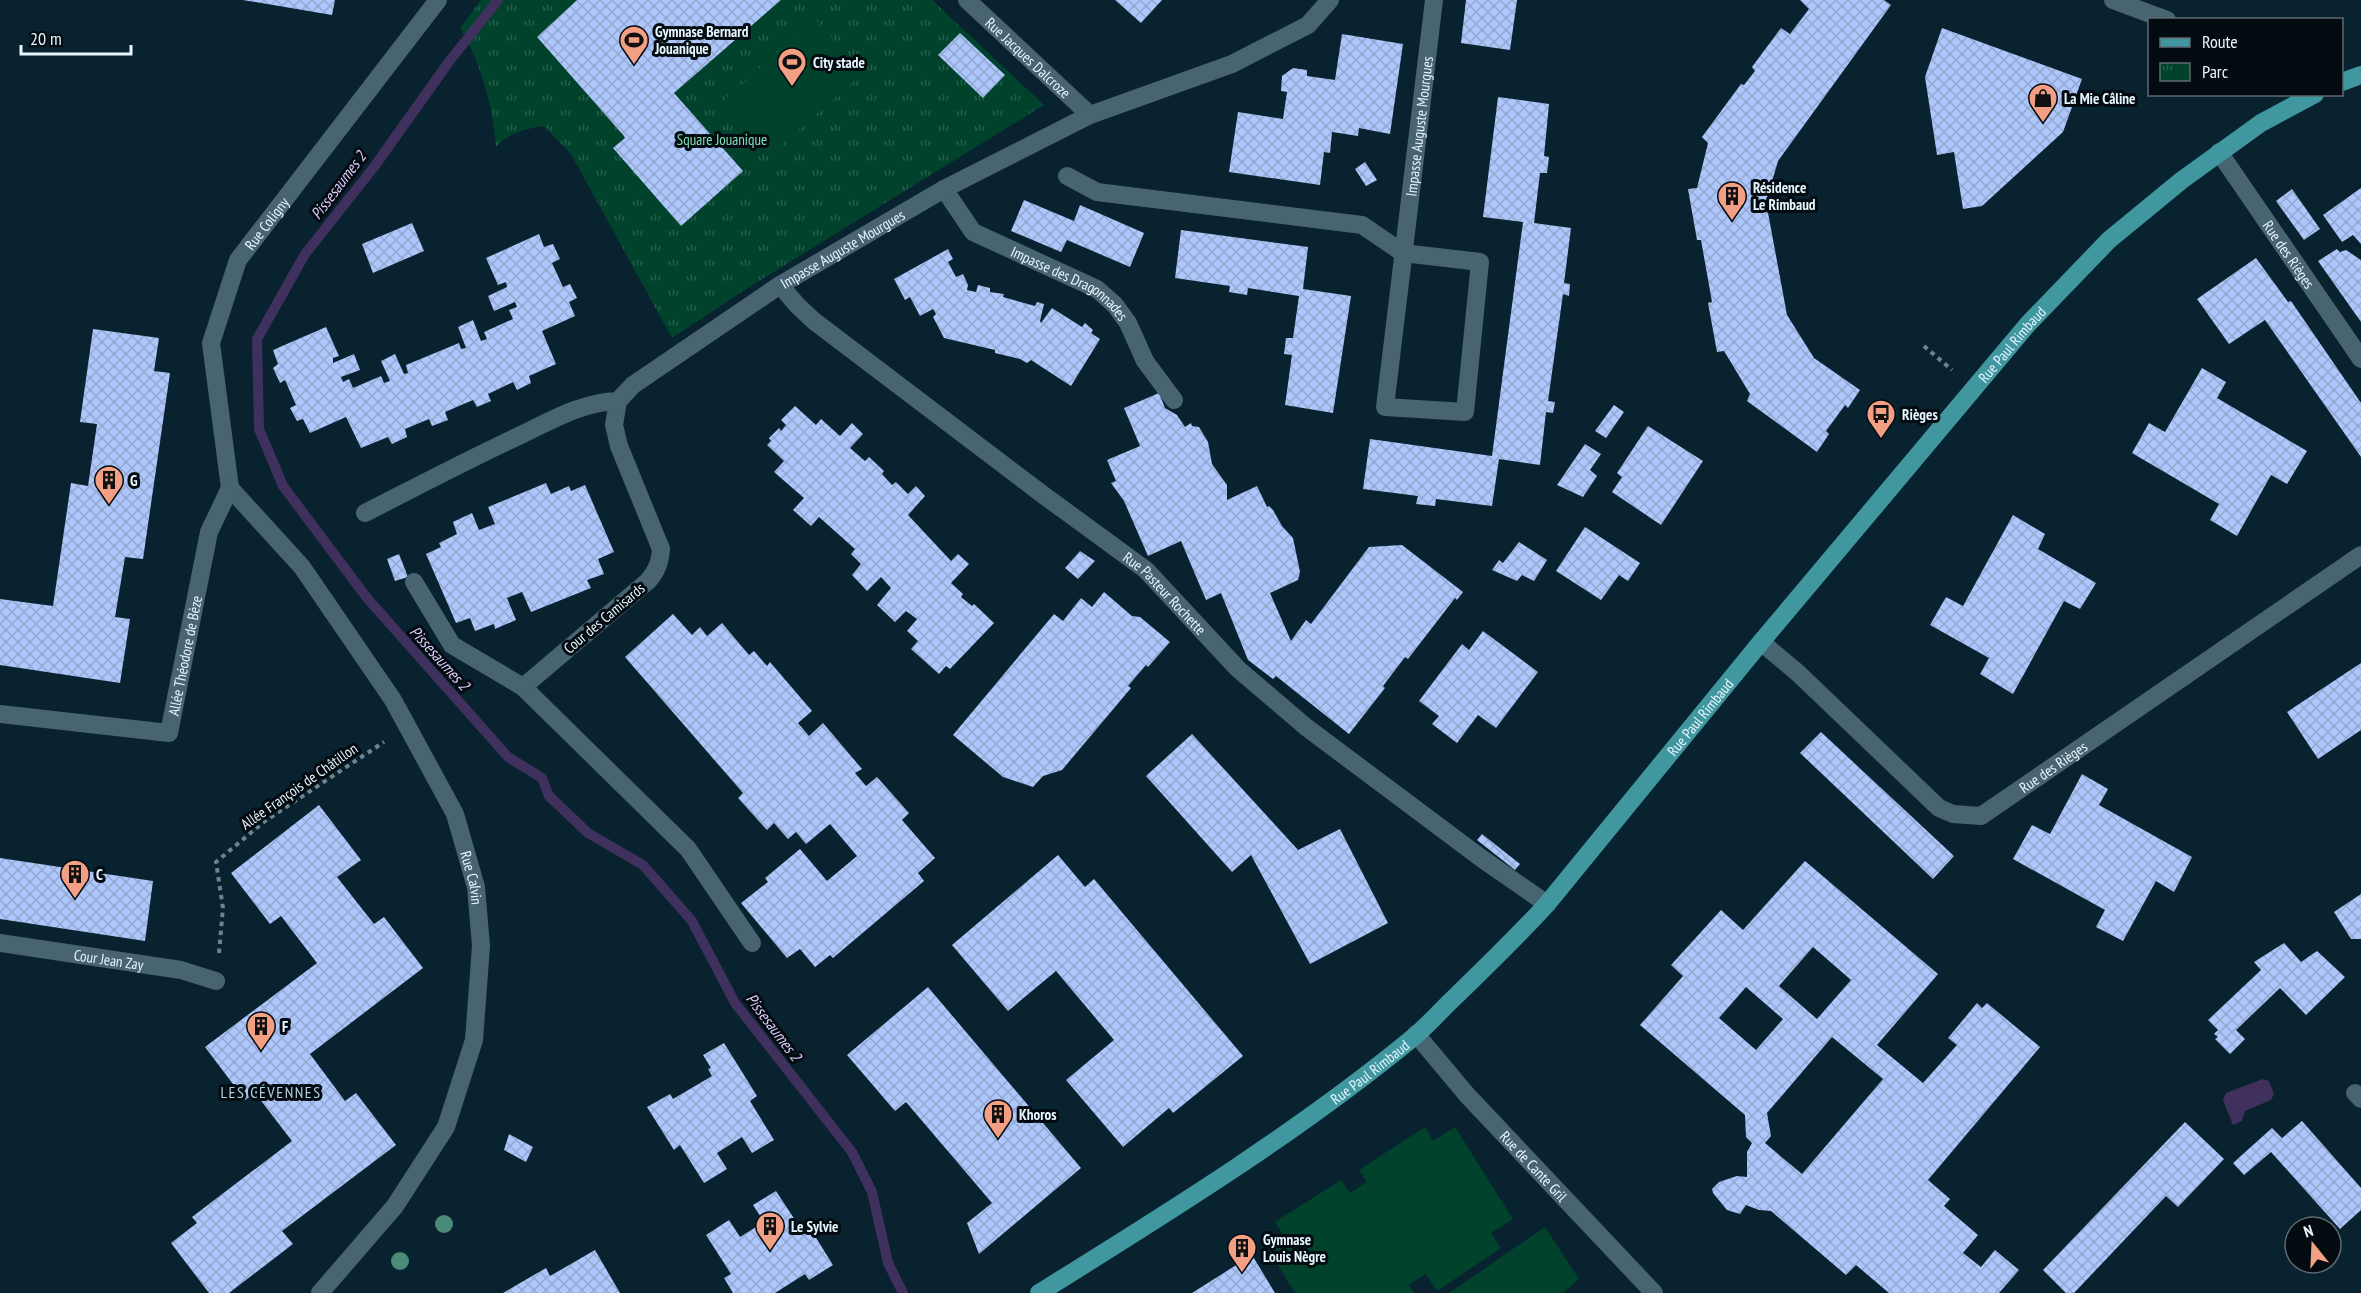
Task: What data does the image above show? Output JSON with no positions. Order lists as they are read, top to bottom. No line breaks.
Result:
{"streets":{"main road":["Rue Paul Rimbaud"],"street":["Rue Jacques Dalcroze","Impasse Auguste Mourgues","Rue Coligny","Rue des Rièges","Impasse des Dragonnades","Rue Pasteur Rochette","Cour des Camisards","Allée Théodore de Bèze","Rue Calvin","Cour Jean Zay","Rue de Cante Gril"],"path":["Allée François de Châtillon"]},"crossings":[["Rue Jacques Dalcroze","Impasse Auguste Mourgues"],["Impasse Auguste Mourgues","Impasse des Dragonnades"],["Impasse Auguste Mourgues","Rue Pasteur Rochette"],["Impasse Auguste Mourgues","Cour des Camisards"],["Rue Coligny","Allée Théodore de Bèze"],["Rue Coligny","Rue Calvin"],["Rue des Rièges","Rue Paul Rimbaud"],["Rue Paul Rimbaud","Rue Pasteur Rochette"],["Rue Paul Rimbaud","Rue de Cante Gril"],["Allée Théodore de Bèze","Rue Calvin"],["Allée François de Châtillon","Rue Calvin"],["Allée François de Châtillon","Cour Jean Zay"]],"districts":["LES CÉVENNES"],"water":["Pissesaumes 2"],"parks":["Square Jouanique"],"places":{"sports":["Gymnase Bernard Jouanique","City stade"],"shop":["La Mie Câline"],"building":["Résidence Le Rimbaud","G","C","F","Khoros","Le Sylvie","Gymnase Louis Nègre"],"bus stop":["Rièges"]},"legend":["Route","Parc"],"scale_bar":"20 m","north":"top"}
